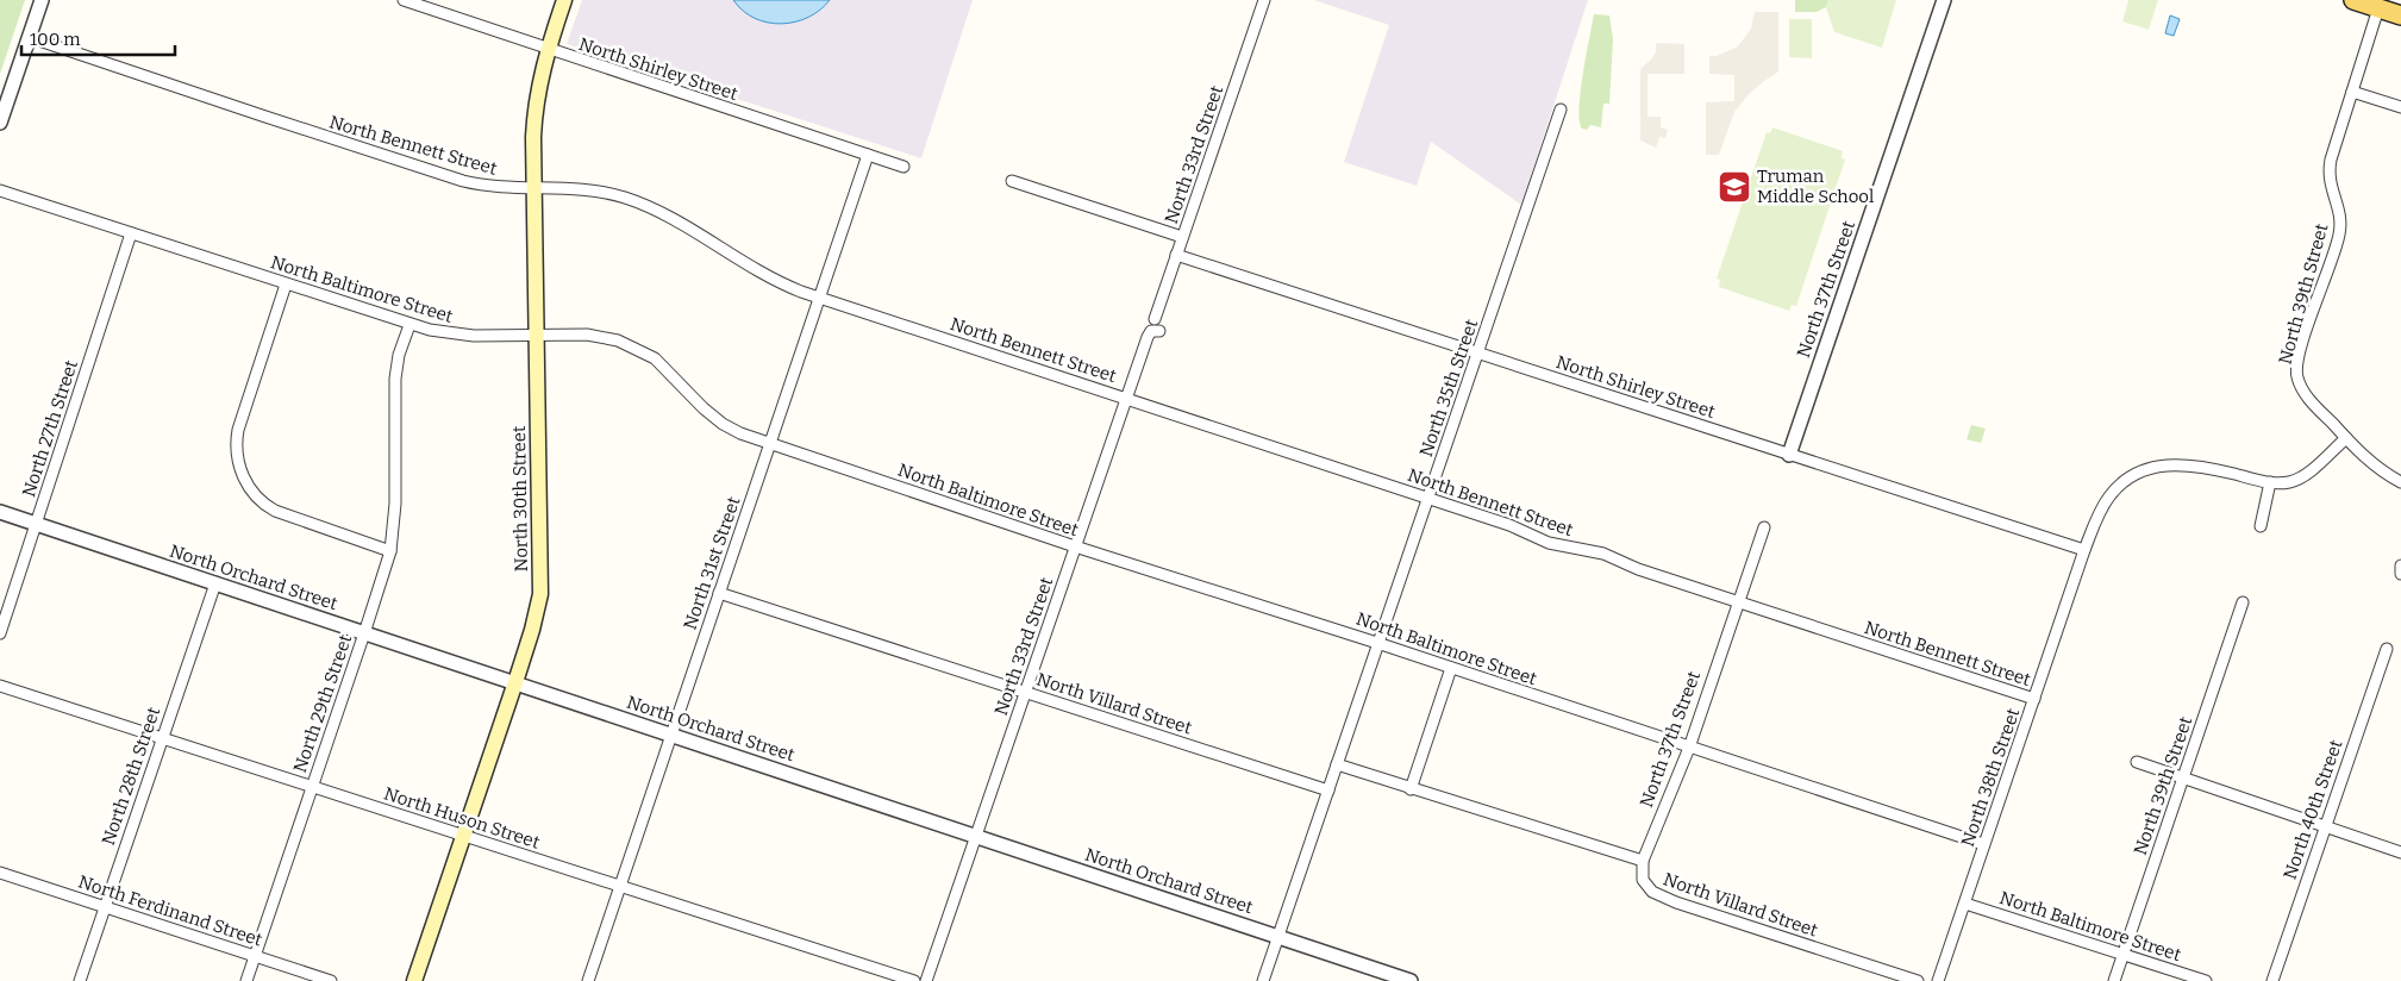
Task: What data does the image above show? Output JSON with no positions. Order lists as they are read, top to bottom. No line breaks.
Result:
{"streets":{"main road":["North 30th Street"],"street":["North Shirley Street","North Bennett Street","North 33rd Street","North Baltimore Street","North 37th Street","North 39th Street","North 35th Street","North 27th Street","North 31st Street","North Orchard Street","North 29th Street","North Villard Street","North 28th Street","North 38th Street","North 40th Street","North Huson Street","North Ferdinand Street"]},"crossings":[["North Shirley Street","North 33rd Street"],["North Shirley Street","North 37th Street"],["North Shirley Street","North 35th Street"],["North Shirley Street","North 30th Street"],["North Shirley Street","North 31st Street"],["North Shirley Street","North 38th Street"],["North Bennett Street","North 33rd Street"],["North Bennett Street","North 37th Street"],["North Bennett Street","North 35th Street"],["North Bennett Street","North 30th Street"],["North Bennett Street","North 31st Street"],["North Bennett Street","North 38th Street"],["North 33rd Street","North Baltimore Street"],["North 33rd Street","North Orchard Street"],["North 33rd Street","North Villard Street"],["North Baltimore Street","North 37th Street"],["North Baltimore Street","North 39th Street"],["North Baltimore Street","North 35th Street"],["North Baltimore Street","North 27th Street"],["North Baltimore Street","North 30th Street"],["North Baltimore Street","North 31st Street"],["North Baltimore Street","North 29th Street"],["North Baltimore Street","North 38th Street"],["North 37th Street","North Villard Street"],["North 35th Street","North Orchard Street"],["North 35th Street","North Villard Street"],["North 27th Street","North Orchard Street"],["North 30th Street","North Orchard Street"],["North 30th Street","North Huson Street"],["North 31st Street","North Orchard Street"],["North 31st Street","North Villard Street"],["North 31st Street","North Huson Street"],["North Orchard Street","North 29th Street"],["North Orchard Street","North 28th Street"],["North 29th Street","North Huson Street"],["North 29th Street","North Ferdinand Street"],["North 28th Street","North Huson Street"],["North 28th Street","North Ferdinand Street"]],"places":{"school or university":["Truman Middle School"]},"scale_bar":"100 m"}
